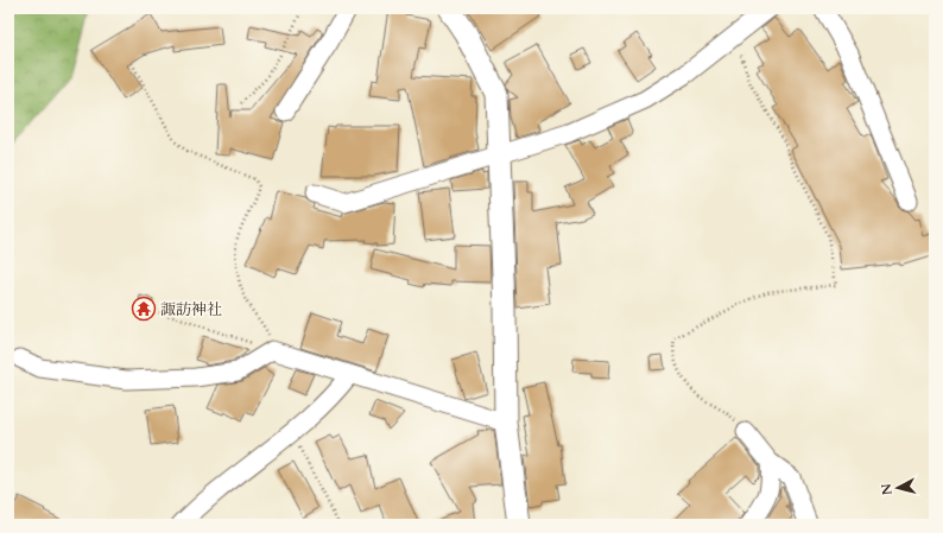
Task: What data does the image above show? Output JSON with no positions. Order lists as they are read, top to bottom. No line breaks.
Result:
{"places":{"temple":["諏訪神社"]},"north":"left"}
